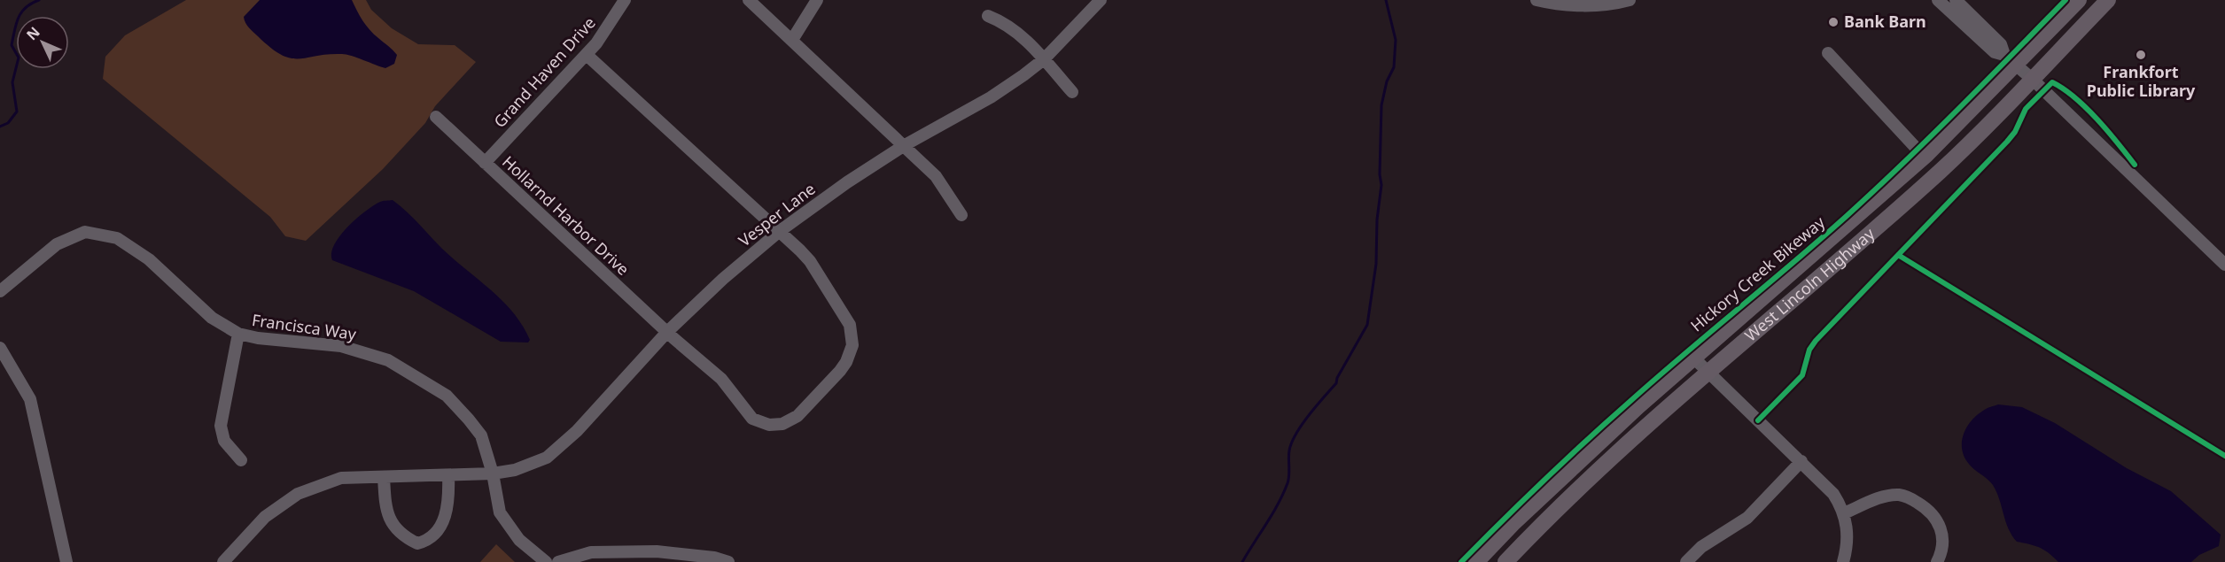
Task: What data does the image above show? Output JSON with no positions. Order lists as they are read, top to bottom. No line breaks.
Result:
{"streets":{"main road":["West Lincoln Highway"],"street":["Grand Haven Drive","Vesper Lane","Hollarnd Harbor Drive","Francisca Way"],"cycle path":["Hickory Creek Bikeway"]},"crossings":[["Grand Haven Drive","Hollarnd Harbor Drive"],["Vesper Lane","Hollarnd Harbor Drive"],["Vesper Lane","Francisca Way"]],"places":["Bank Barn","Frankfort Public Library"],"north":"top left"}
